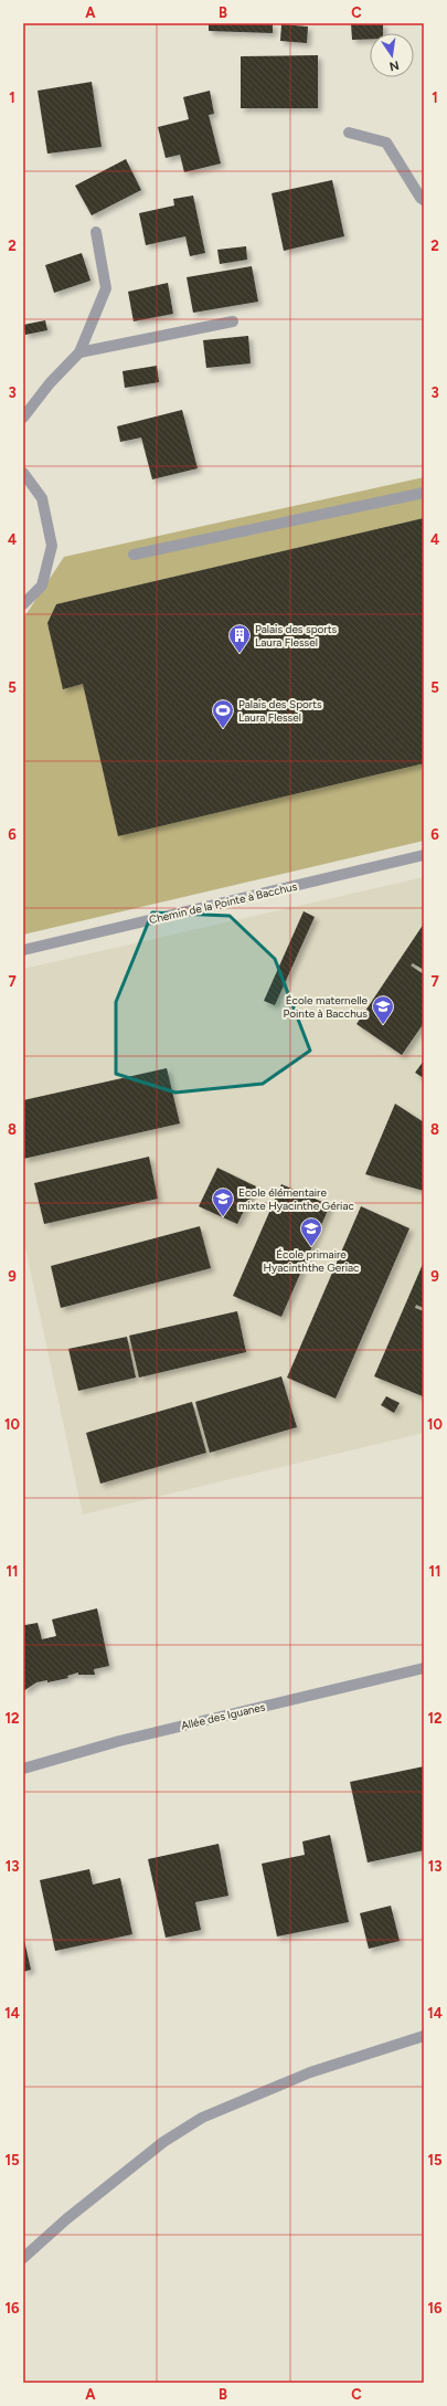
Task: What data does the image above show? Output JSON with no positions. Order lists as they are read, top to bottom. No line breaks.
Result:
{"streets":{"street":["Chemin de la Pointe à Bacchus","Allée des Iguanes"]},"places":{"building":["Palais des sports Laura Flessel"],"sports":["Palais des Sports Laura Flessel"],"school or university":["École maternelle Pointe à Bacchus","Ecole élémentaire mixte Hyacinthe Gériac","École primaire Hyacinththe Geriac"]},"north":"bottom","grid":{"columns":["A","B","C"],"rows":["1","2","3","4","5","6","7","8","9","10","11","12","13","14","15","16"]}}
